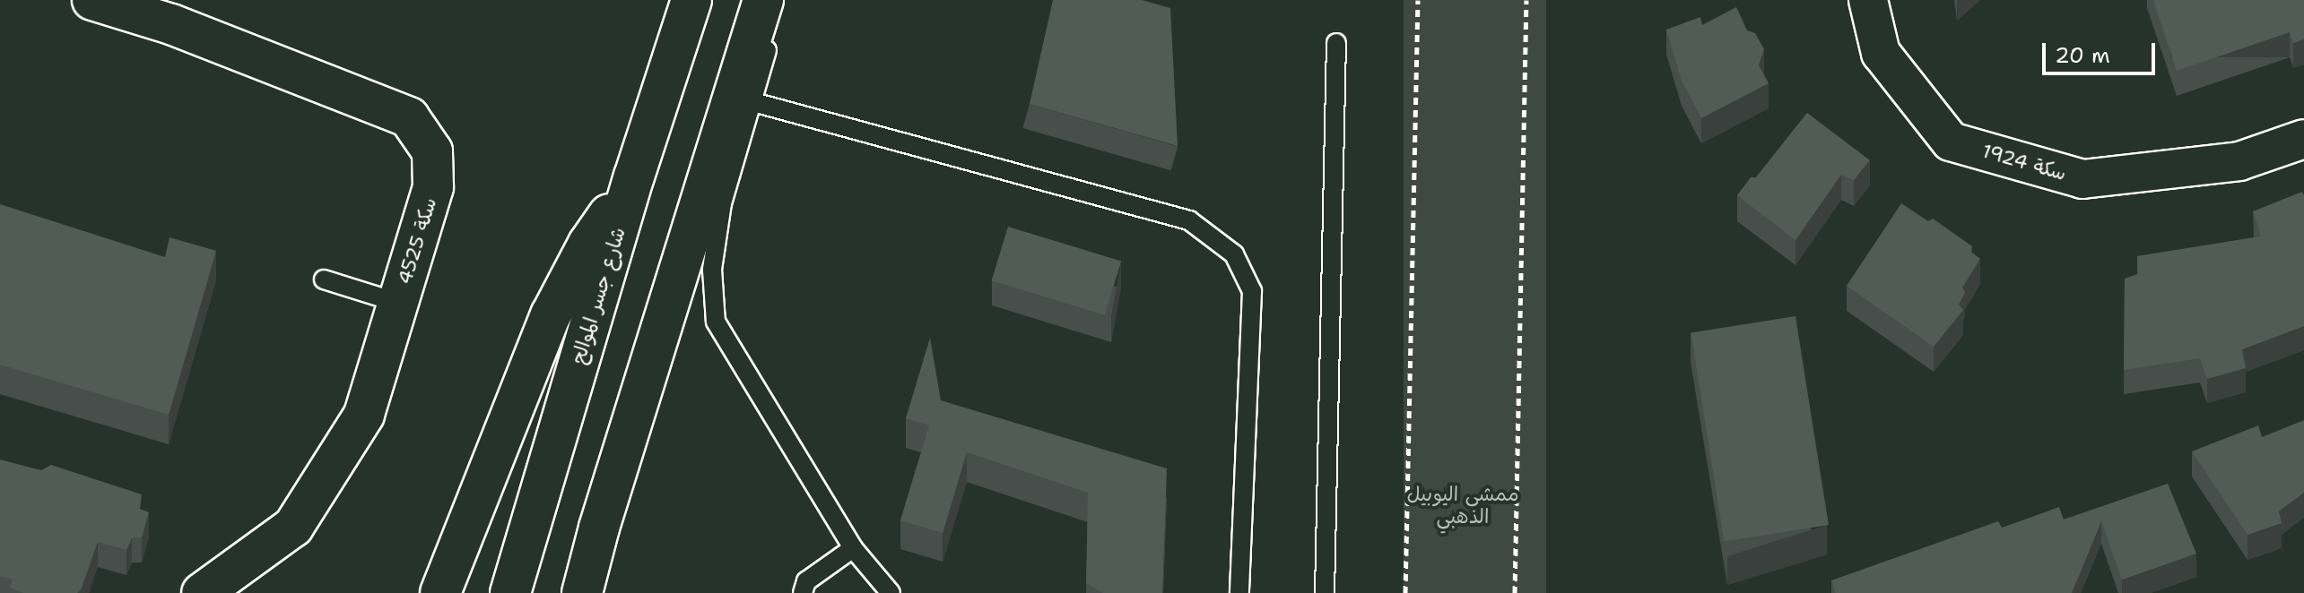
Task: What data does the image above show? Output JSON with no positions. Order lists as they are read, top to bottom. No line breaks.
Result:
{"streets":{"main road":["سكة 4525","شارع جسر الموالح"],"street":["سكة 1924"]},"parks":["ممشى اليوبيل الذهبي"],"scale_bar":"20 m"}
